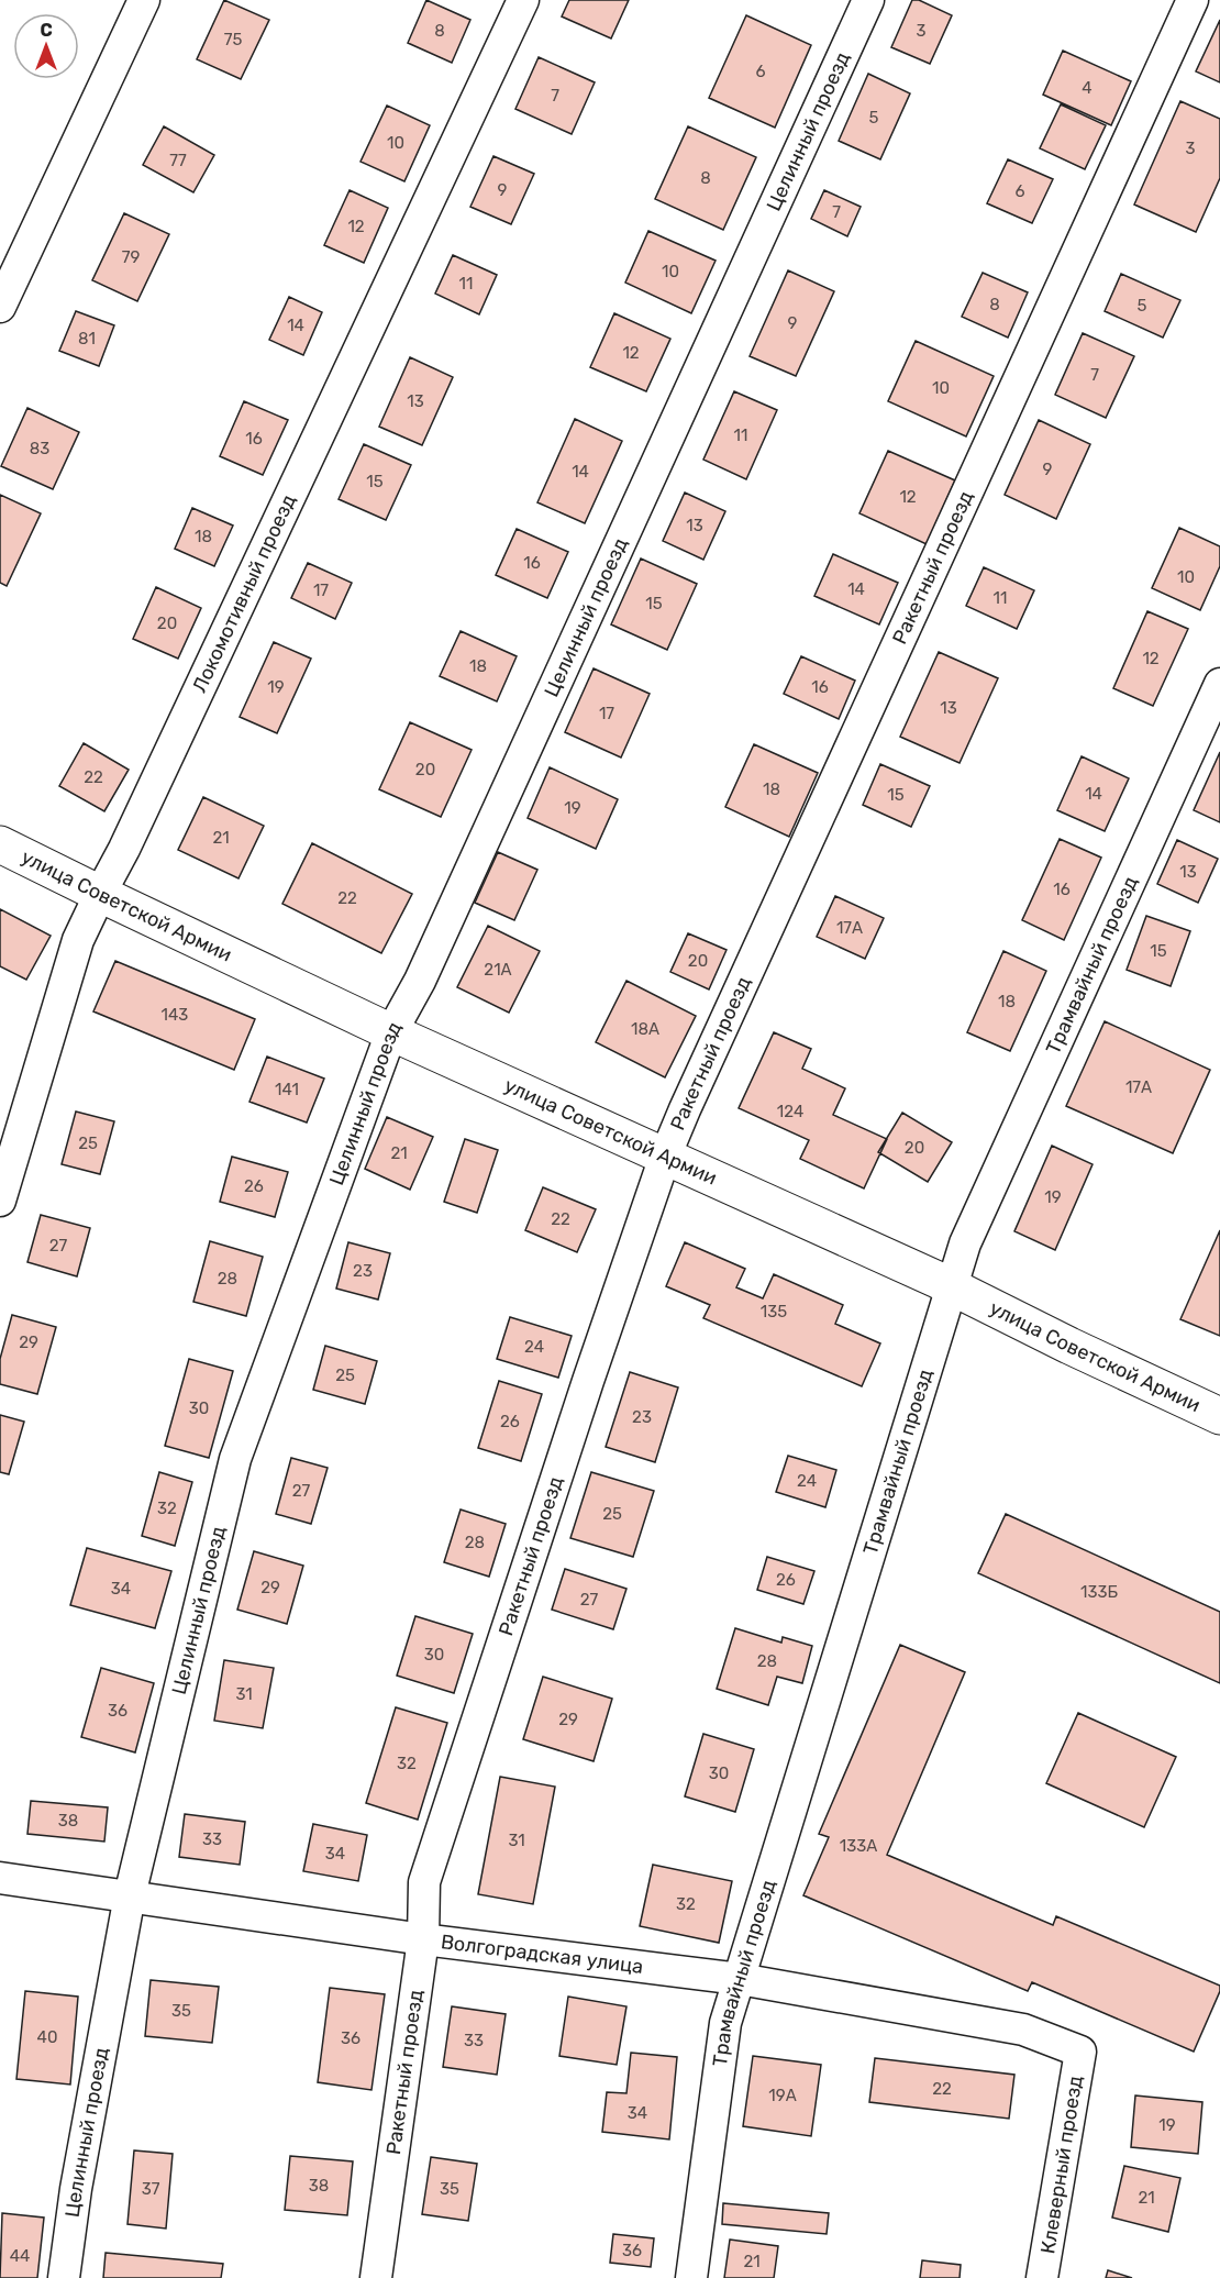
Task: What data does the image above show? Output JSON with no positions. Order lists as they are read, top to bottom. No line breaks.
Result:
{"streets":{"street":["Целинный проезд","Ракетный проезд","Локомотивный проезд","улица Советской Армии","Трамвайный проезд","Волгоградская улица","Клеверный проезд"]},"crossings":[["Целинный проезд","улица Советской Армии"],["Целинный проезд","Волгоградская улица"],["Ракетный проезд","улица Советской Армии"],["Ракетный проезд","Волгоградская улица"],["Локомотивный проезд","улица Советской Армии"],["улица Советской Армии","Трамвайный проезд"],["Трамвайный проезд","Волгоградская улица"],["Волгоградская улица","Клеверный проезд"]],"house_numbers":["8","3","75","6","4","7","5","10","3","77","8","9","6","7","12","79","10","11","8","5","9","14","81","12","7","10","13","11","16","83","9","14","15","12","13","18","16","10","14","17","11","15","20","12","18","19","16","13","17","20","22","18","14","15","19","21","13","16","22","17А","15","20","21А","18","143","18А","17А","141","124","25","20","21","26","19","22","27","23","28","135","29","24","25","30","23","26","24","27","32","25","28","26","29","34","133Б","27","30","28","31","36","29","32","30","38","33","31","133А","34","32","35","40","36","33","22","19А","34","19","38","37","35","21","36","44","21"],"north":"top"}
